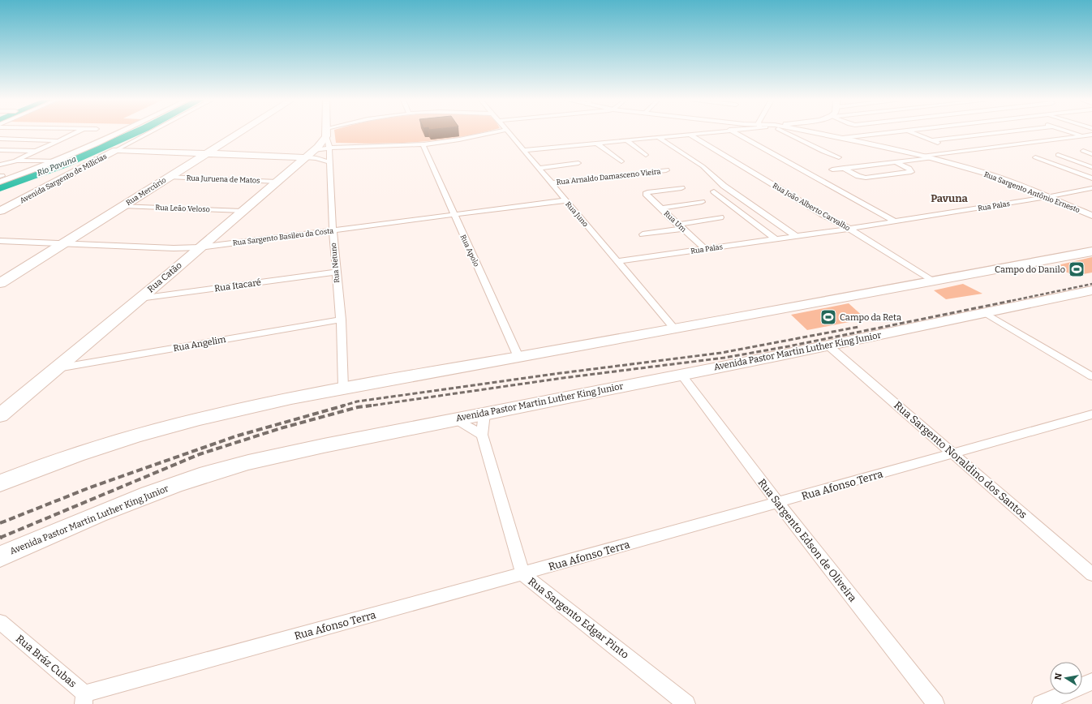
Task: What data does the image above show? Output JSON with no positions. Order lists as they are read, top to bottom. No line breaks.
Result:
{"streets":{"main road":["Avenida Sargento de Milícias","Rua Mercúrio","Rua Catão","Avenida Pastor Martin Luther King Junior"],"street":["Rua Arnaldo Damasceno Vieira","Rua Juruena de Matos","Rua Sargento Antônio Ernesto","Rua Palas","Rua João Alberto Carvalho","Rua Leão Veloso","Rua Juno","Rua Um","Rua Sargento Basileu da Costa","Rua Apolo","Rua Netuno","Rua Itacaré","Rua Angelim","Rua Sargento Noraldino dos Santos","Rua Afonso Terra","Rua Sargento Edson de Oliveira","Rua Sargento Edgar Pinto","Rua Bráz Cubas"]},"crossings":[["Rua Arnaldo Damasceno Vieira","Rua Juno"],["Rua Juruena de Matos","Rua Mercúrio"],["Rua Juruena de Matos","Rua Catão"],["Rua Mercúrio","Rua Leão Veloso"],["Rua Mercúrio","Rua Sargento Basileu da Costa"],["Rua Sargento Antônio Ernesto","Rua Palas"],["Rua Palas","Rua João Alberto Carvalho"],["Rua Palas","Rua Juno"],["Rua Palas","Rua Um"],["Rua Leão Veloso","Rua Catão"],["Rua Juno","Rua Sargento Basileu da Costa"],["Rua Sargento Basileu da Costa","Rua Apolo"],["Rua Sargento Basileu da Costa","Rua Netuno"],["Rua Sargento Basileu da Costa","Rua Catão"],["Rua Netuno","Rua Catão"],["Rua Netuno","Rua Itacaré"],["Rua Netuno","Rua Angelim"],["Rua Catão","Rua Itacaré"],["Rua Catão","Rua Angelim"],["Avenida Pastor Martin Luther King Junior","Rua Sargento Noraldino dos Santos"],["Avenida Pastor Martin Luther King Junior","Rua Sargento Edson de Oliveira"],["Avenida Pastor Martin Luther King Junior","Rua Sargento Edgar Pinto"],["Rua Sargento Noraldino dos Santos","Rua Afonso Terra"],["Rua Afonso Terra","Rua Sargento Edson de Oliveira"],["Rua Afonso Terra","Rua Sargento Edgar Pinto"],["Rua Afonso Terra","Rua Bráz Cubas"]],"districts":["Pavuna"],"water":["Rio Pavuna"],"places":{"sports":["Campo do Danilo","Campo da Reta"]},"north":"left"}
